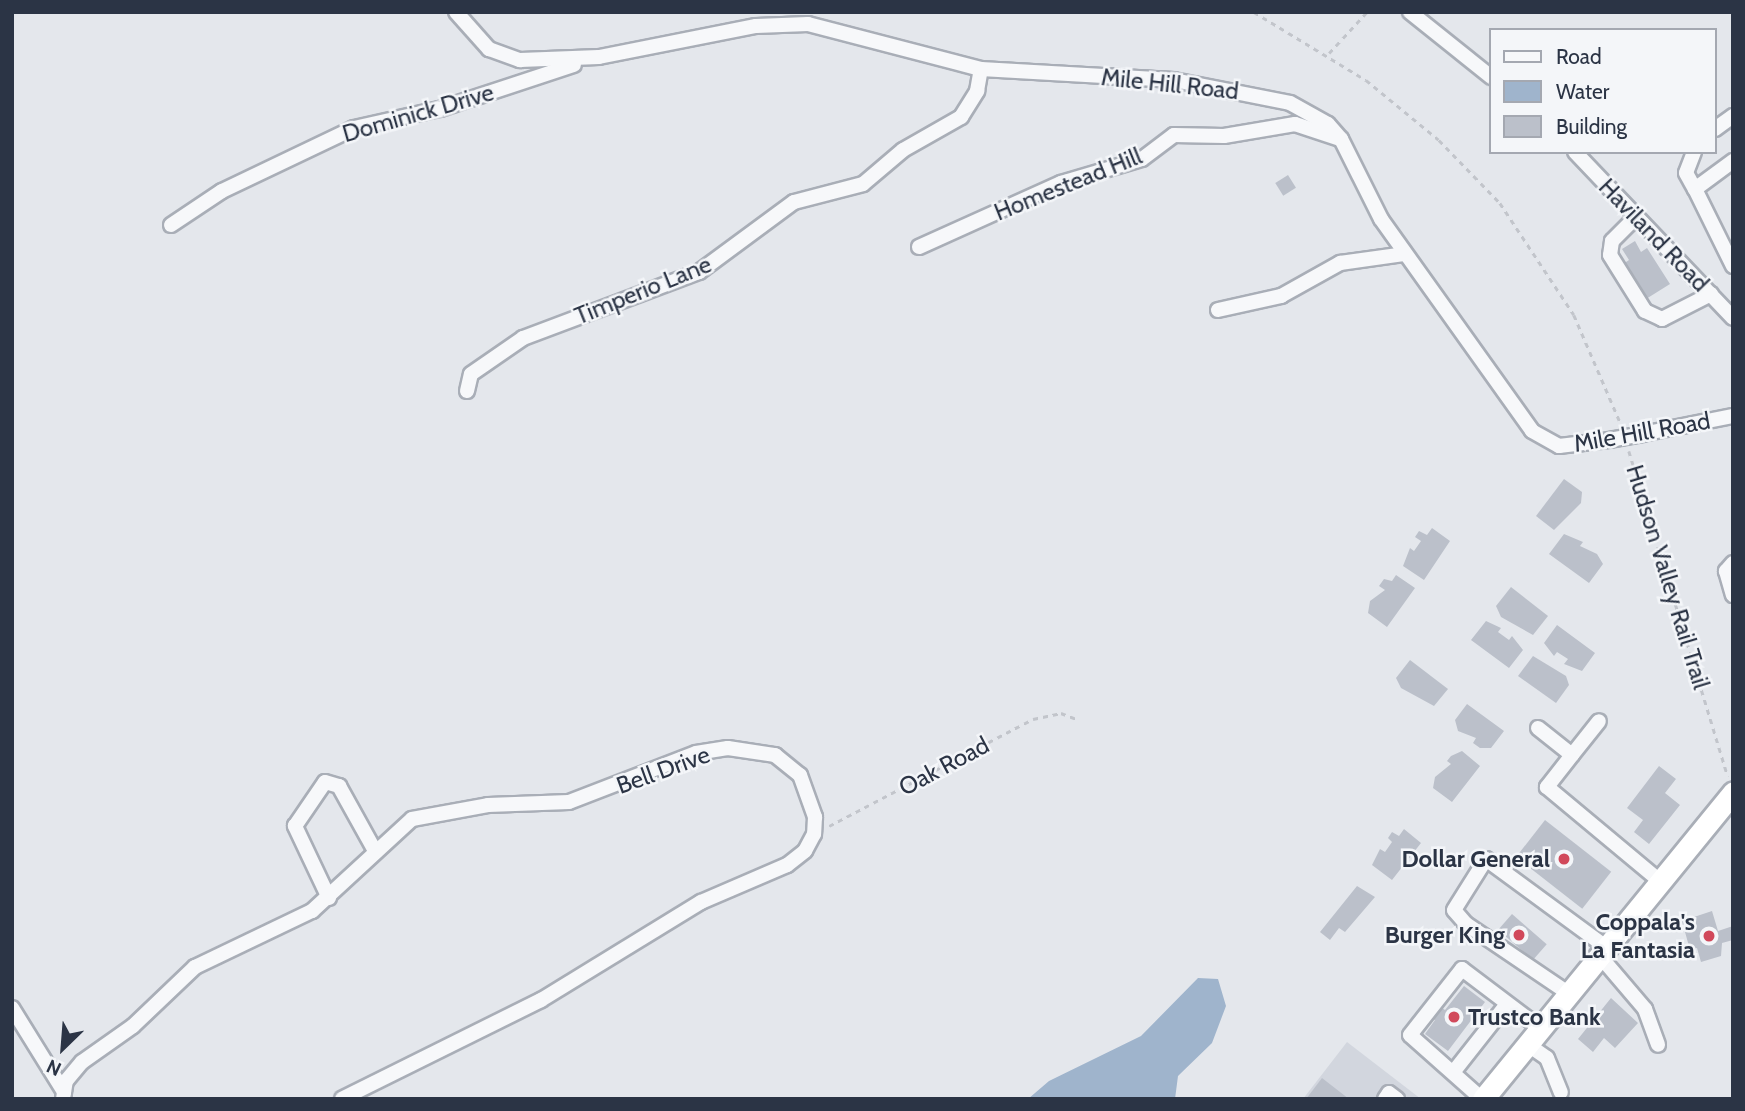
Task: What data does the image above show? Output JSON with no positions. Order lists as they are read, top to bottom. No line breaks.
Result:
{"streets":{"street":["Mile Hill Road","Dominick Drive","Homestead Hill","Haviland Road","Timperio Lane","Bell Drive"],"path":["Hudson Valley Rail Trail","Oak Road"]},"crossings":[["Mile Hill Road","Dominick Drive"],["Mile Hill Road","Homestead Hill"],["Mile Hill Road","Timperio Lane"],["Oak Road","Bell Drive"]],"places":["Dollar General","Burger King","Coppala's La Fantasia","Trustco Bank"],"legend":["Road","Water","Building"],"north":"bottom left"}
